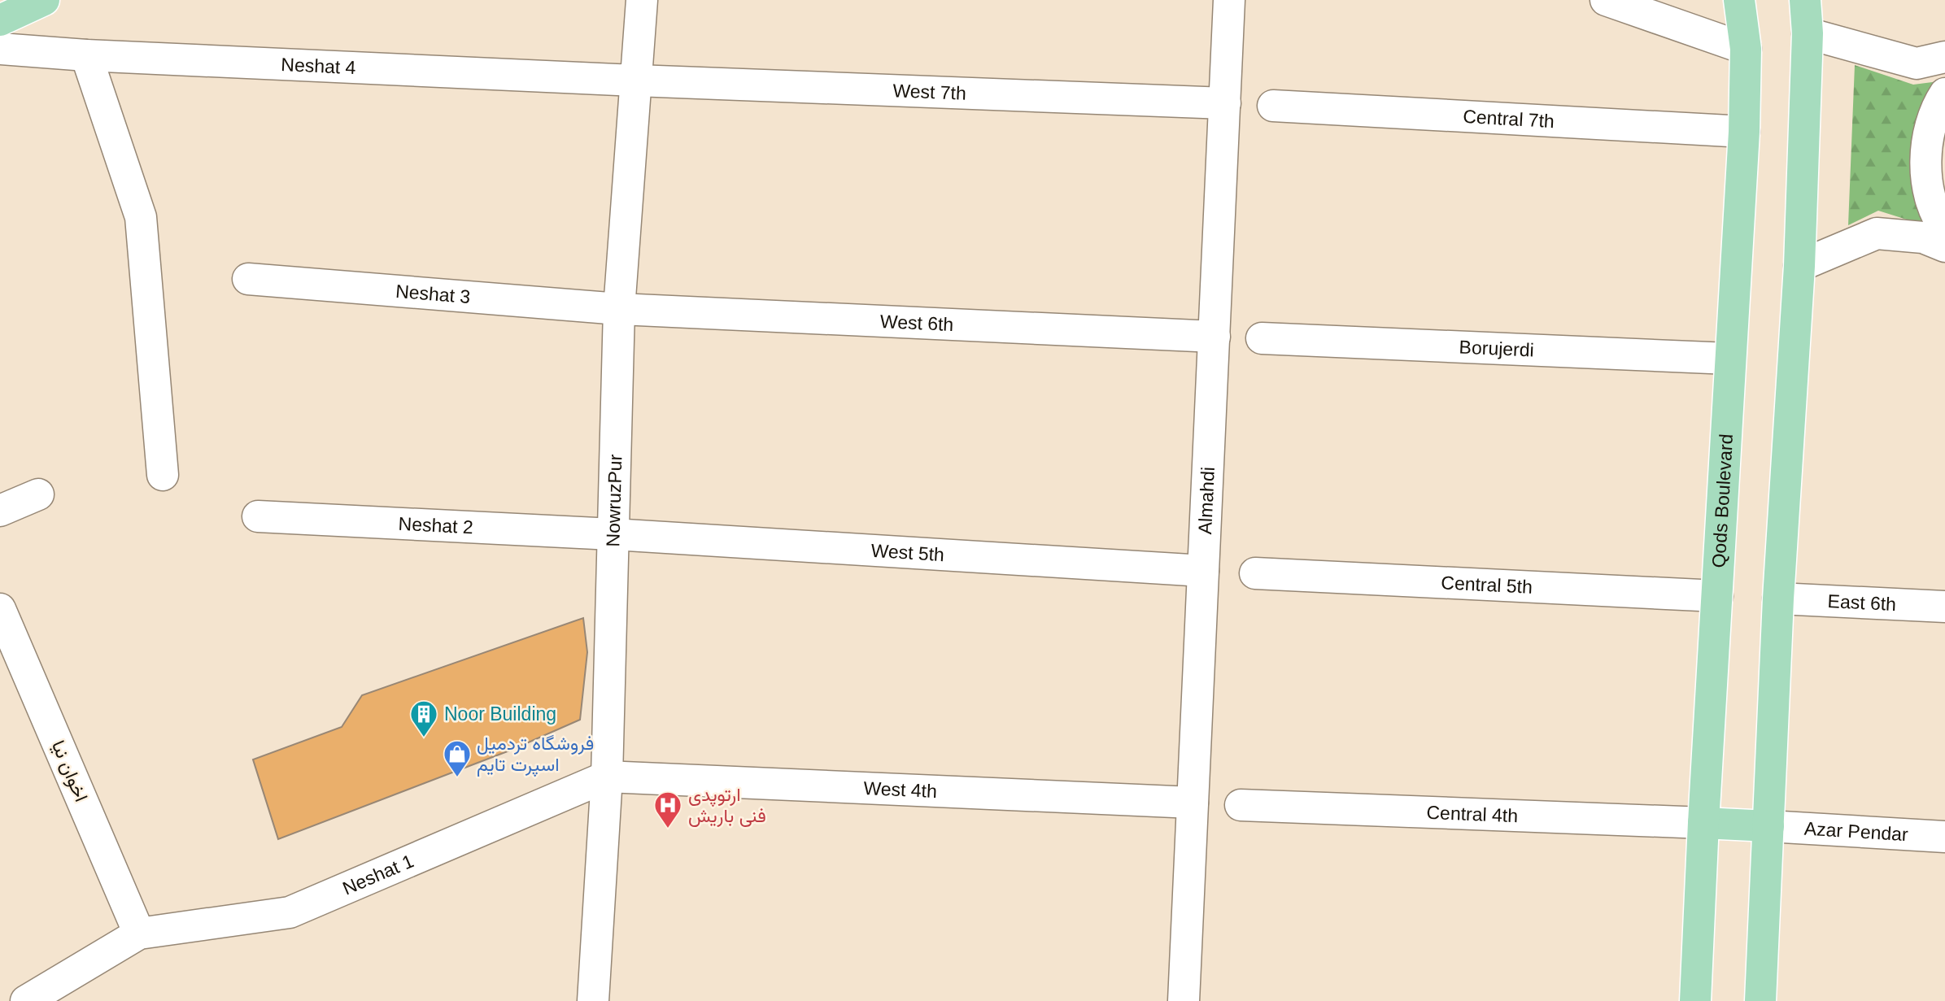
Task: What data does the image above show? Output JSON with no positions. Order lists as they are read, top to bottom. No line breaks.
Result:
{"streets":{"main road":["Qods Boulevard"],"street":["Neshat 4","West 7th","Central 7th","Neshat 3","West 6th","Borujerdi","NowruzPur","Almahdi","Neshat 2","West 5th","Central 5th","East 6th","اخوان نیا","West 4th","Central 4th","Azar Pendar","Neshat 1"]},"crossings":[["Neshat 4","West 7th"],["Neshat 4","NowruzPur"],["West 7th","NowruzPur"],["West 7th","Almahdi"],["Central 7th","Qods Boulevard"],["Neshat 3","West 6th"],["Neshat 3","NowruzPur"],["West 6th","NowruzPur"],["West 6th","Almahdi"],["Borujerdi","Qods Boulevard"],["NowruzPur","Neshat 2"],["NowruzPur","West 5th"],["NowruzPur","West 4th"],["NowruzPur","Neshat 1"],["Almahdi","West 5th"],["Almahdi","West 4th"],["Qods Boulevard","Central 5th"],["Qods Boulevard","Central 4th"],["Neshat 2","West 5th"],["اخوان نیا","Neshat 1"],["West 4th","Neshat 1"]],"places":{"building":["Noor Building"],"shop":["فروشگاه تردمیل اسپرت تایم"],"hospital":["ارتوپدی فنی باریش"]}}
